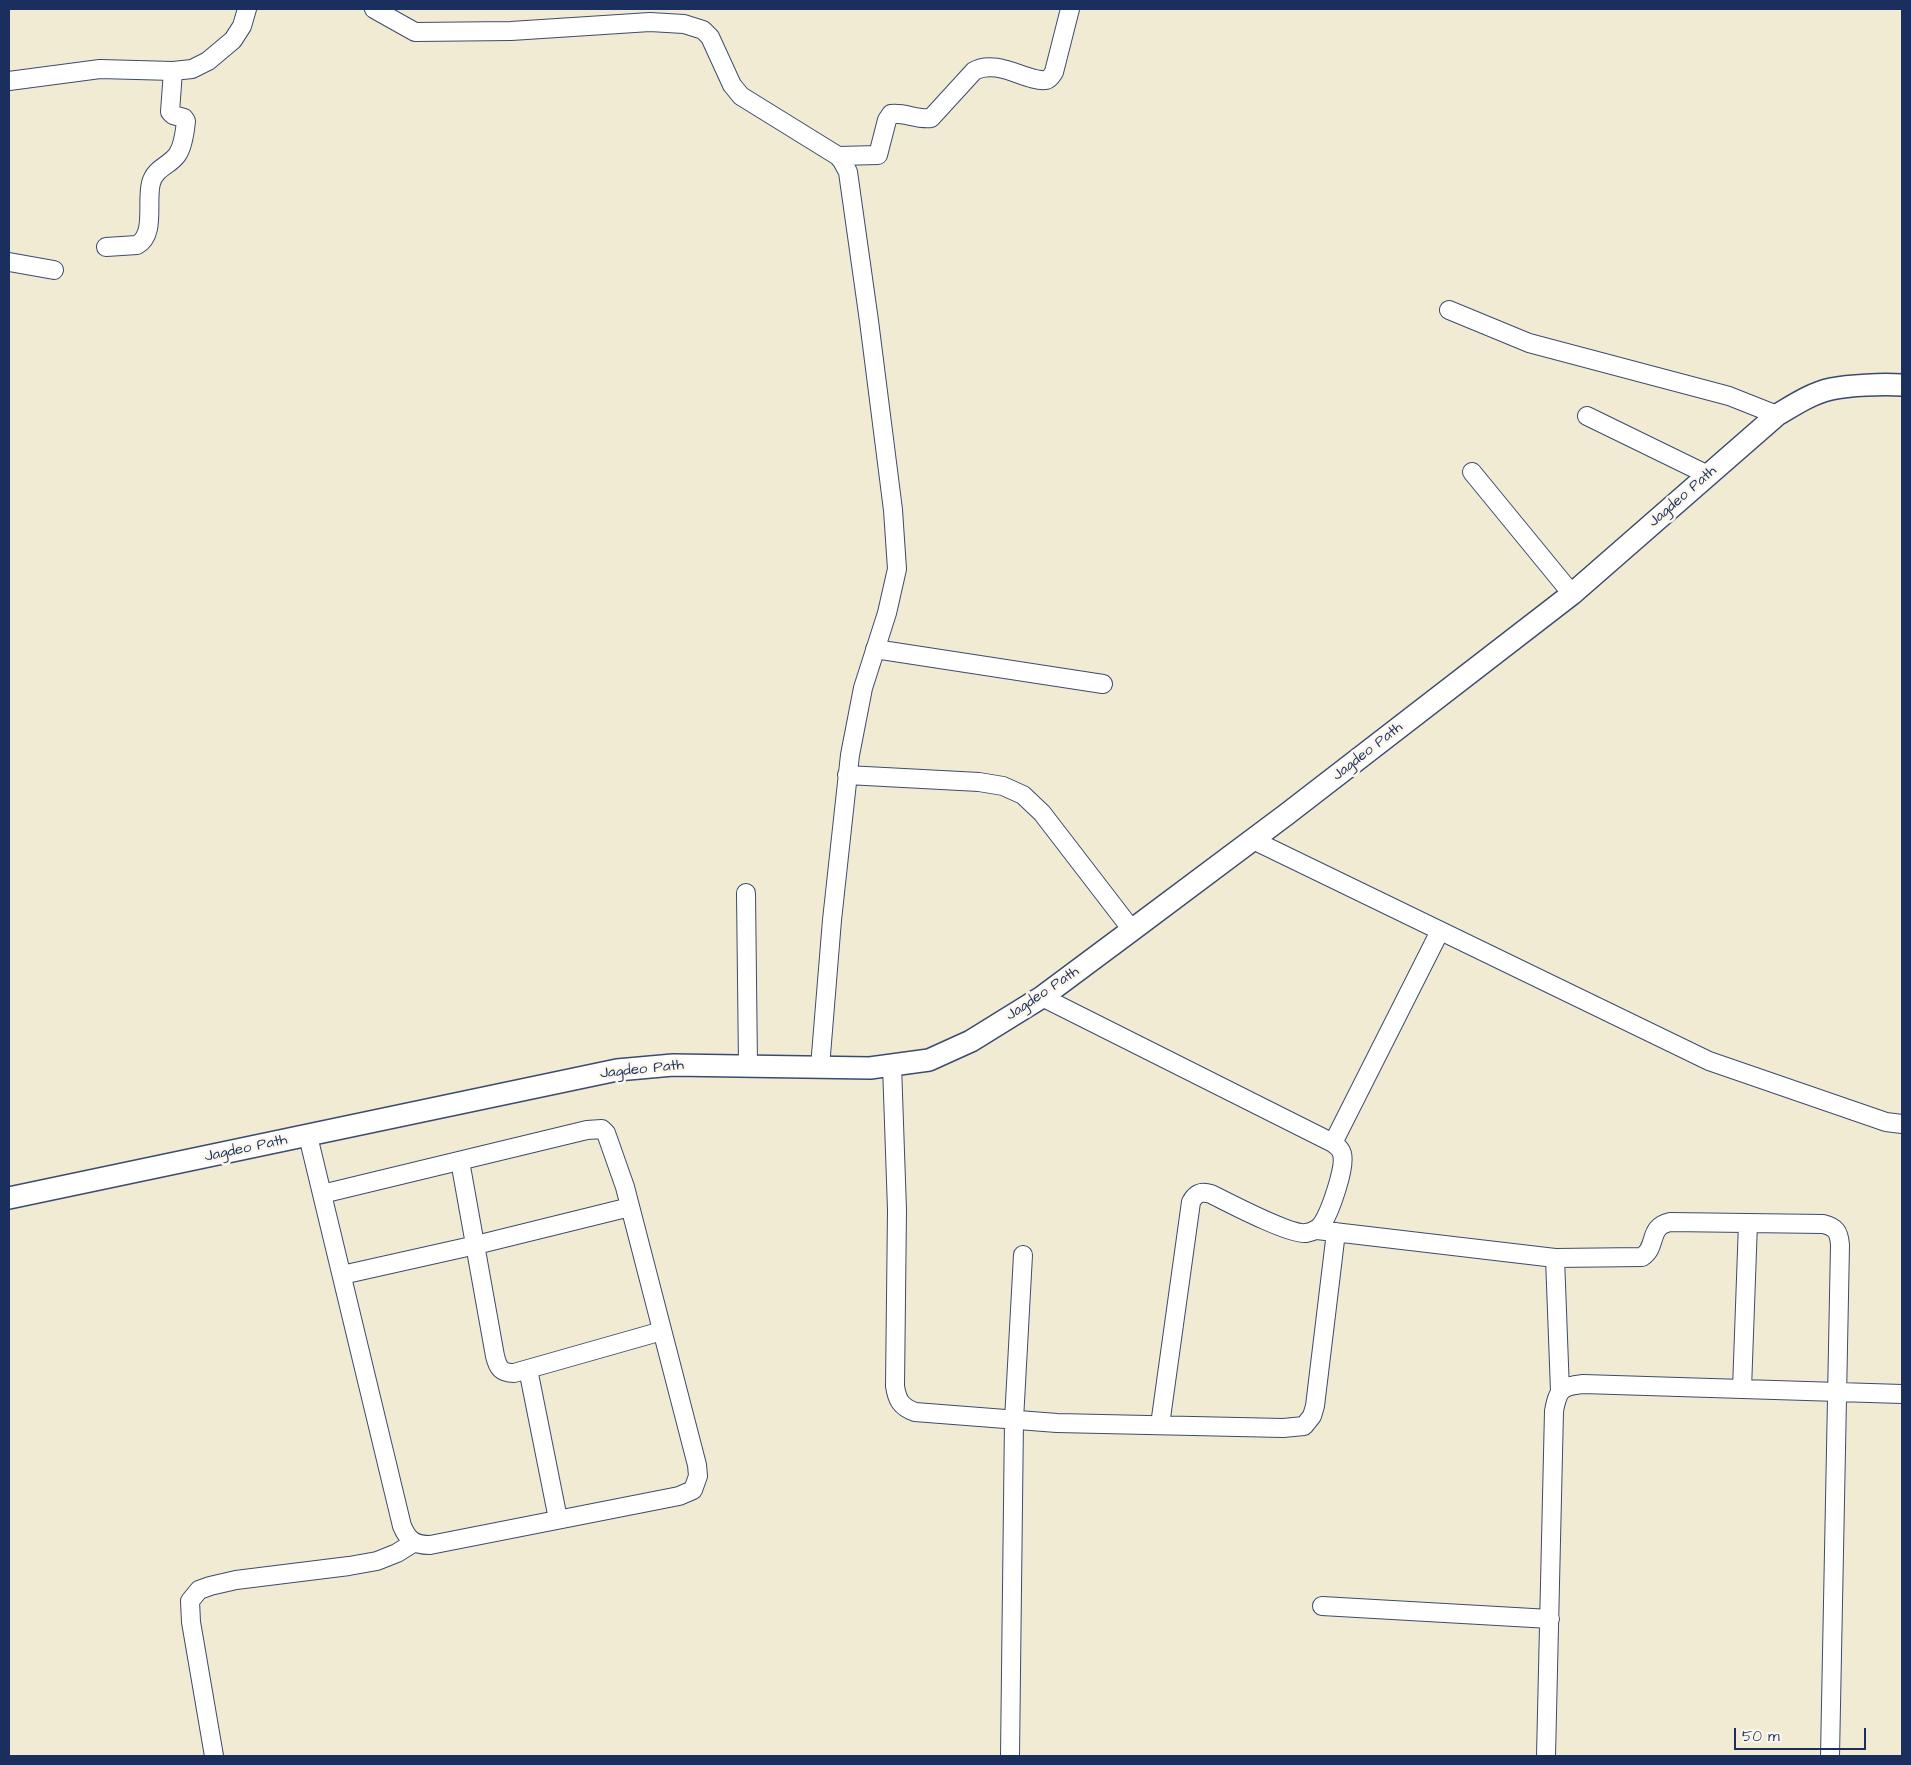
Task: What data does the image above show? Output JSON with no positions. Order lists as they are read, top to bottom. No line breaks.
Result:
{"streets":{"main road":["Jagdeo Path"]},"scale_bar":"50 m"}
